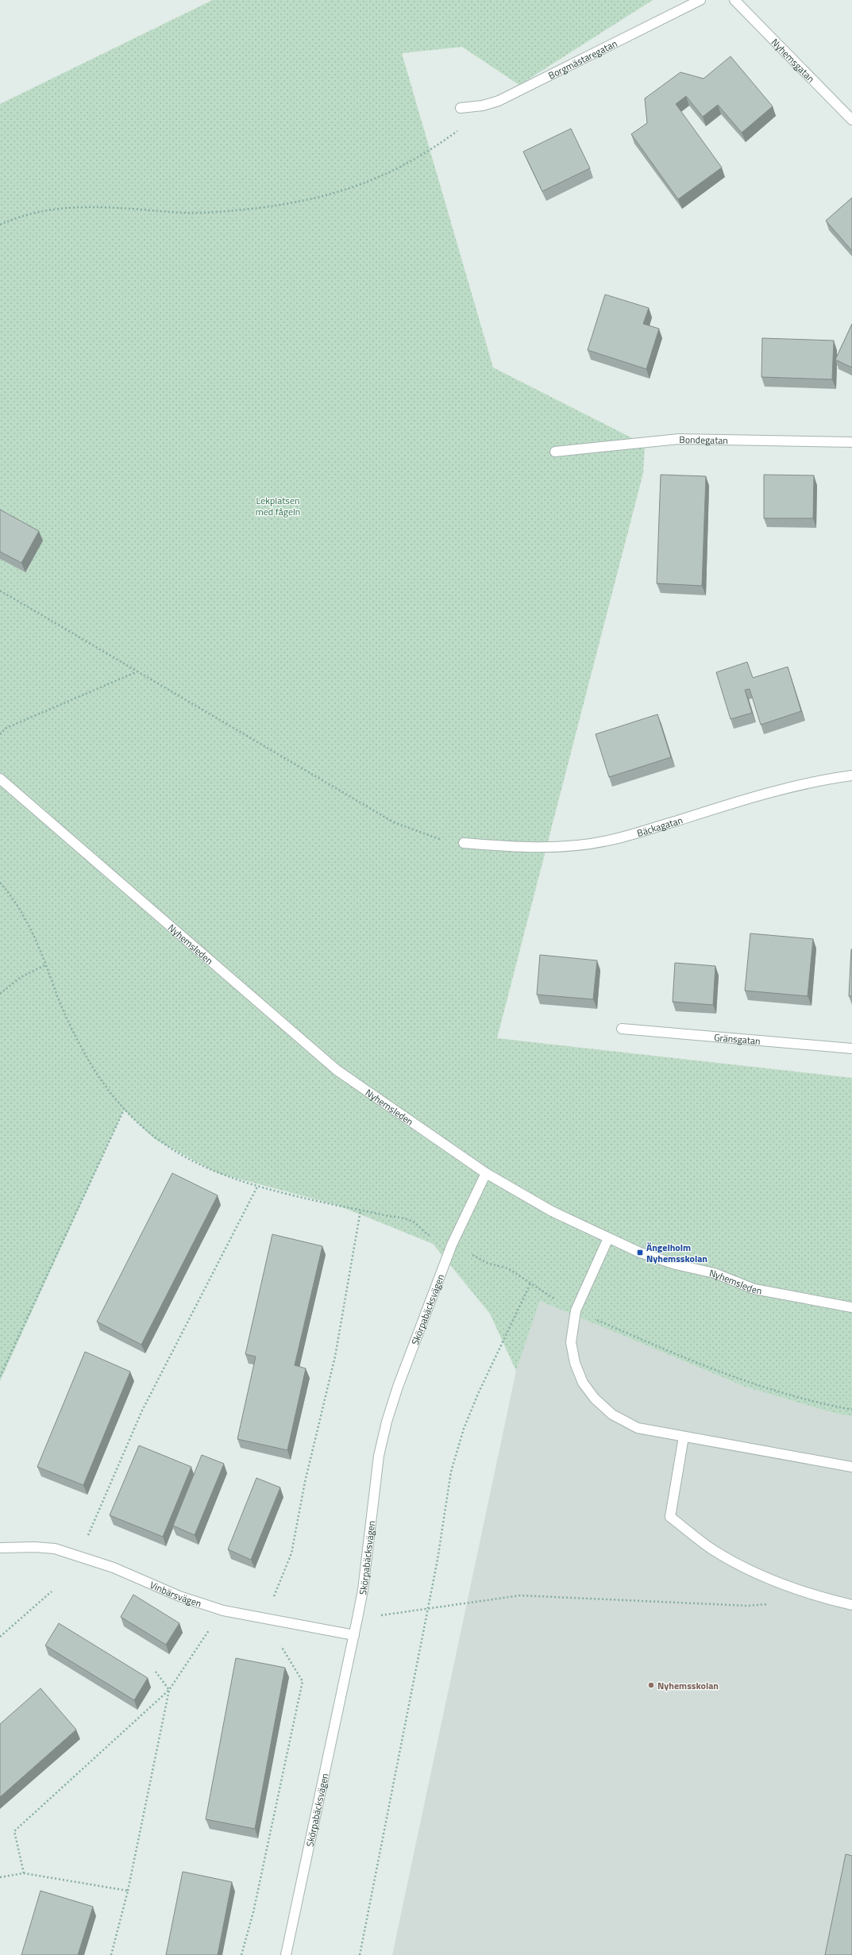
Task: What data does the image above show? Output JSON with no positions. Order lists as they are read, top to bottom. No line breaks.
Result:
{"streets":{"street":["Borgmästaregatan","Nyhemsgatan","Bondegatan","Bäckagatan","Nyhemsleden","Gränsgatan","Skörpabäcksvägen","Vinbärsvägen"]},"crossings":[["Nyhemsleden","Skörpabäcksvägen"],["Skörpabäcksvägen","Vinbärsvägen"]],"parks":["Lekplatsen med fågeln"],"places":{"transit":["Ängelholm Nyhemsskolan"],"other":["Nyhemsskolan"]}}
